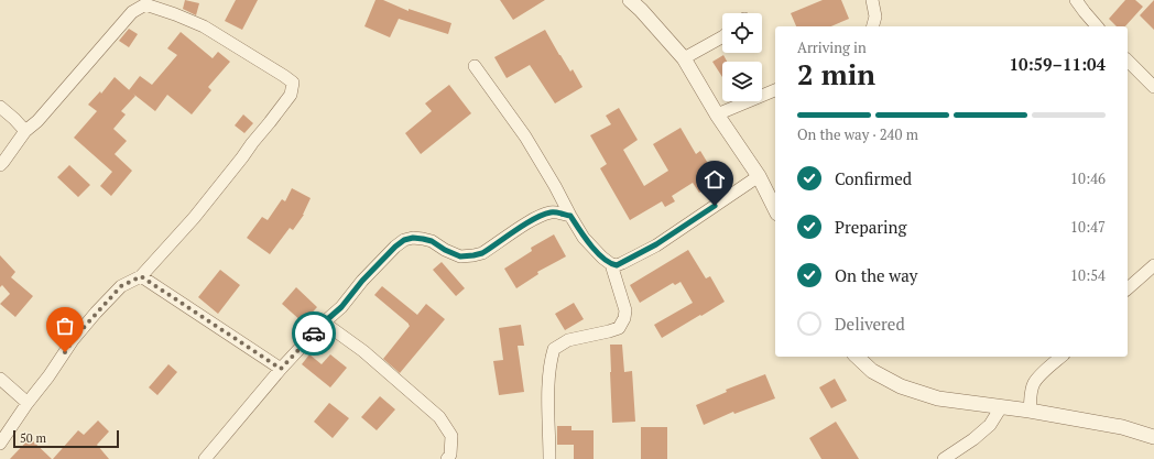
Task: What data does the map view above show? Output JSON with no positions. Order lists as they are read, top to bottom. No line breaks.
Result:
{"scale_bar":"50 m","page":{"heading":["2 min","Arriving in","10:59–11:04"],"bar":"On the way · 240 m","list":[["Confirmed","10:46"],["Preparing","10:47"],["On the way","10:54"],"Delivered"],"scale":"50 m"}}
